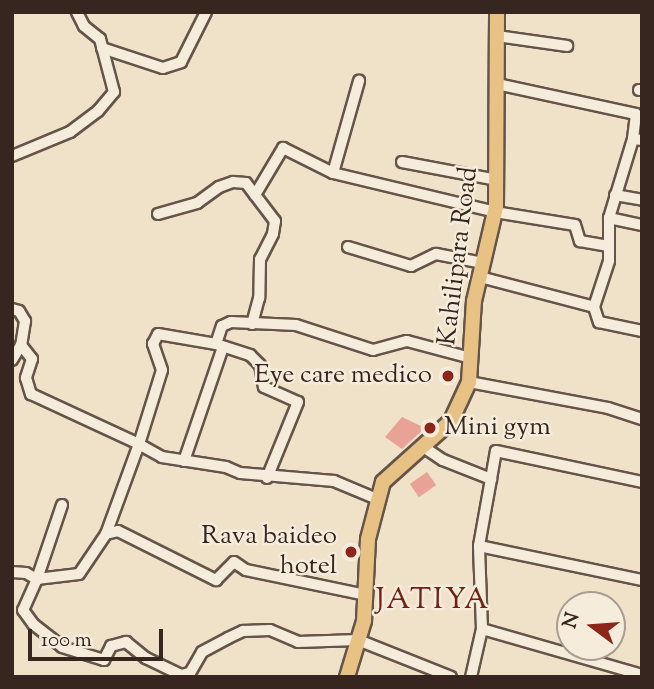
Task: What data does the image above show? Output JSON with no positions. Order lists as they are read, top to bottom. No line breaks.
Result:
{"streets":{"main road":["Kahilipara Road"]},"districts":["JATIYA"],"places":["Eye care medico","Mini gym","Rava baideo hotel"],"scale_bar":"100 m","north":"left"}
